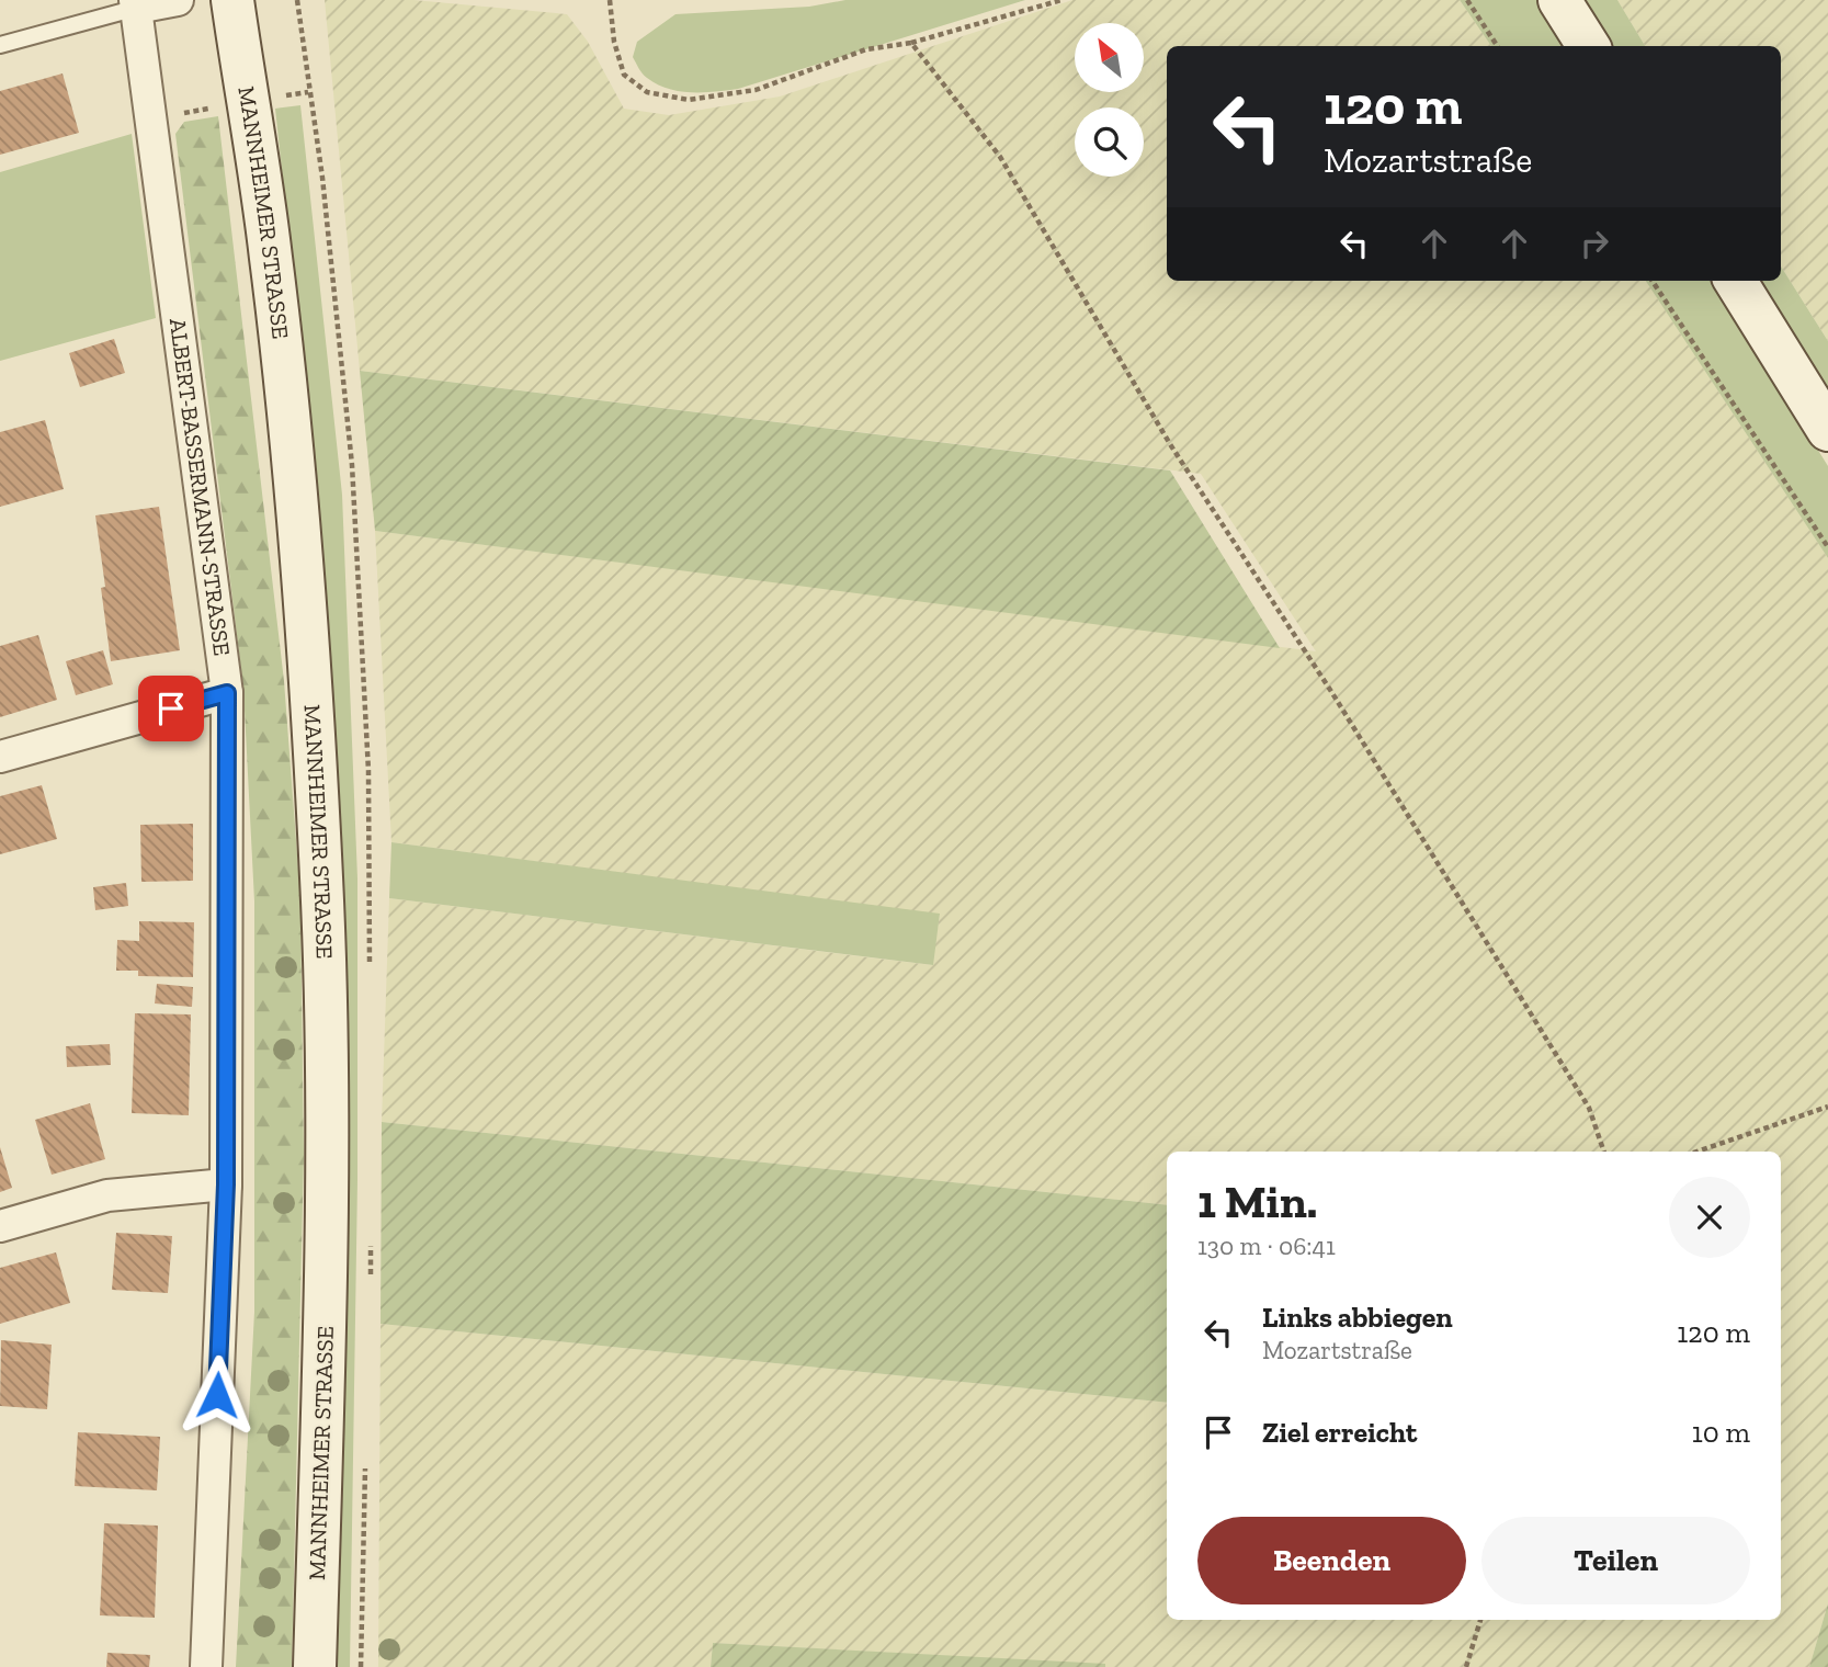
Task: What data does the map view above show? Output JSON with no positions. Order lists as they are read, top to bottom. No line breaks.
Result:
{"streets":{"main road":["MANNHEIMER STRASSE"],"street":["ALBERT-BASSERMANN-STRASSE"]},"north":"top left","page":{"turn":["120 m","Mozartstraße"],"heading":["1 Min.","130 m · 06:41"],"list":[{"name":"Links abbiegen","note":"Mozartstraße","value":"120 m"},{"name":"Ziel erreicht","value":"10 m"}],"buttons":["Beenden","Teilen"]}}
